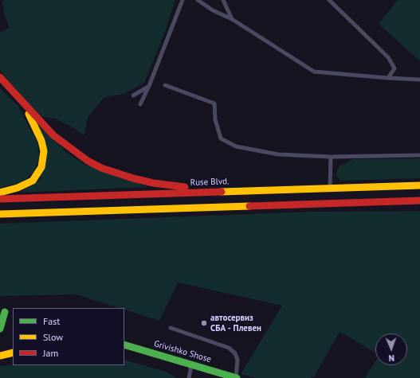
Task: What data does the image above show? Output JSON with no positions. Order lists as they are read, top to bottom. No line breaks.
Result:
{"streets":{"main road":["Ruse Blvd.","Grivishko Shose"]},"places":["автосервиз СБА - Плевен"],"legend":["Fast","Slow","Jam"],"north":"bottom"}
